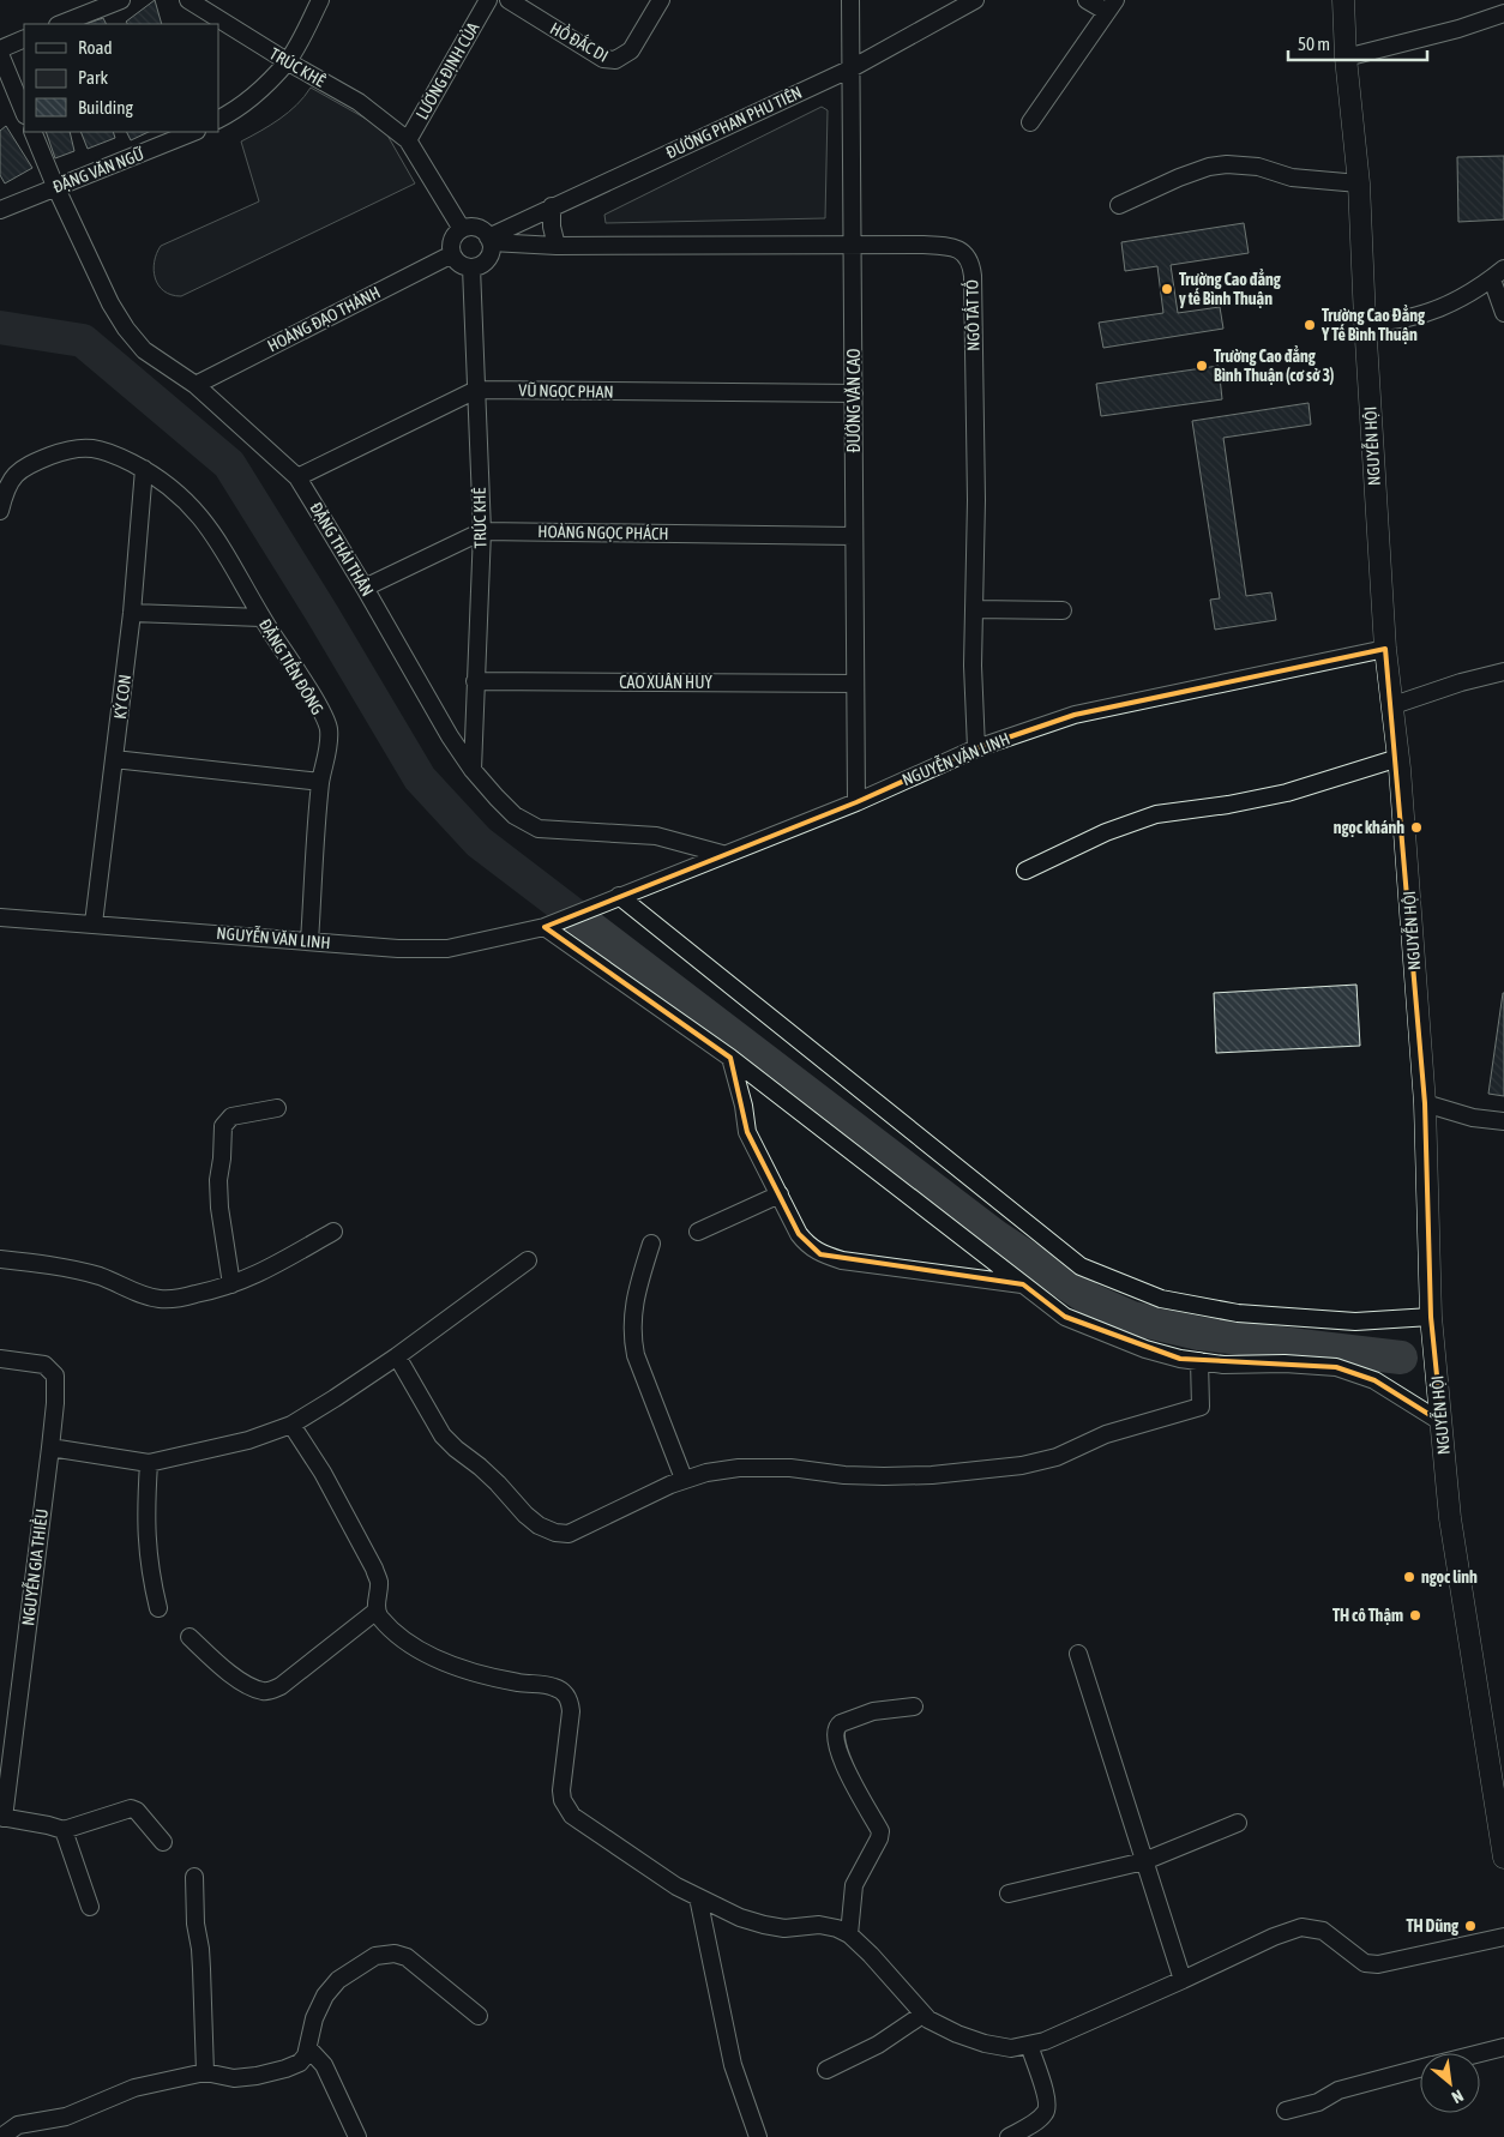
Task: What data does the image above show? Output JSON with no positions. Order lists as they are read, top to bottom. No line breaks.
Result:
{"streets":{"street":["HỒ ĐẮC DI","TRÚC KHÊ","LƯƠNG ĐỊNH CỦA","ĐƯỜNG PHAN PHU TIÊN","ĐẶNG VĂN NGỮ","NGÔ TẤT TỐ","HOÀNG ĐẠO THÀNH","VŨ NGỌC PHAN","ĐƯỜNG VĂN CAO","NGUYỄN HỘI","HOÀNG NGỌC PHÁCH","ĐẶNG THÁI THÂN","ĐẶNG TIẾN ĐÔNG","CAO XUÂN HUY","KÝ CON","NGUYỄN VĂN LINH","NGUYỄN GIA THIỀU"]},"crossings":[["TRÚC KHÊ","LƯƠNG ĐỊNH CỦA"],["TRÚC KHÊ","ĐƯỜNG PHAN PHU TIÊN"],["TRÚC KHÊ","NGÔ TẤT TỐ"],["TRÚC KHÊ","HOÀNG ĐẠO THÀNH"],["TRÚC KHÊ","VŨ NGỌC PHAN"],["TRÚC KHÊ","HOÀNG NGỌC PHÁCH"],["TRÚC KHÊ","ĐẶNG THÁI THÂN"],["TRÚC KHÊ","CAO XUÂN HUY"],["ĐƯỜNG PHAN PHU TIÊN","NGÔ TẤT TỐ"],["ĐƯỜNG PHAN PHU TIÊN","HOÀNG ĐẠO THÀNH"],["ĐƯỜNG PHAN PHU TIÊN","ĐƯỜNG VĂN CAO"],["ĐẶNG VĂN NGỮ","ĐẶNG THÁI THÂN"],["NGÔ TẤT TỐ","HOÀNG ĐẠO THÀNH"],["NGÔ TẤT TỐ","ĐƯỜNG VĂN CAO"],["NGÔ TẤT TỐ","NGUYỄN VĂN LINH"],["HOÀNG ĐẠO THÀNH","ĐẶNG THÁI THÂN"],["VŨ NGỌC PHAN","ĐƯỜNG VĂN CAO"],["VŨ NGỌC PHAN","ĐẶNG THÁI THÂN"],["ĐƯỜNG VĂN CAO","HOÀNG NGỌC PHÁCH"],["ĐƯỜNG VĂN CAO","CAO XUÂN HUY"],["ĐƯỜNG VĂN CAO","NGUYỄN VĂN LINH"],["NGUYỄN HỘI","NGUYỄN VĂN LINH"],["HOÀNG NGỌC PHÁCH","ĐẶNG THÁI THÂN"],["ĐẶNG THÁI THÂN","NGUYỄN VĂN LINH"],["ĐẶNG TIẾN ĐÔNG","KÝ CON"],["ĐẶNG TIẾN ĐÔNG","NGUYỄN VĂN LINH"],["KÝ CON","NGUYỄN VĂN LINH"]],"places":["Trường Cao đẳng y tế Bình Thuận","Trường Cao Đẳng Y Tế Bình Thuận","Trường Cao đẳng Bình Thuận (cơ sở 3)","ngọc khánh","ngọc linh","TH cô Thậm","TH Dũng"],"legend":["Road","Park","Building"],"scale_bar":"50 m","north":"bottom right"}
